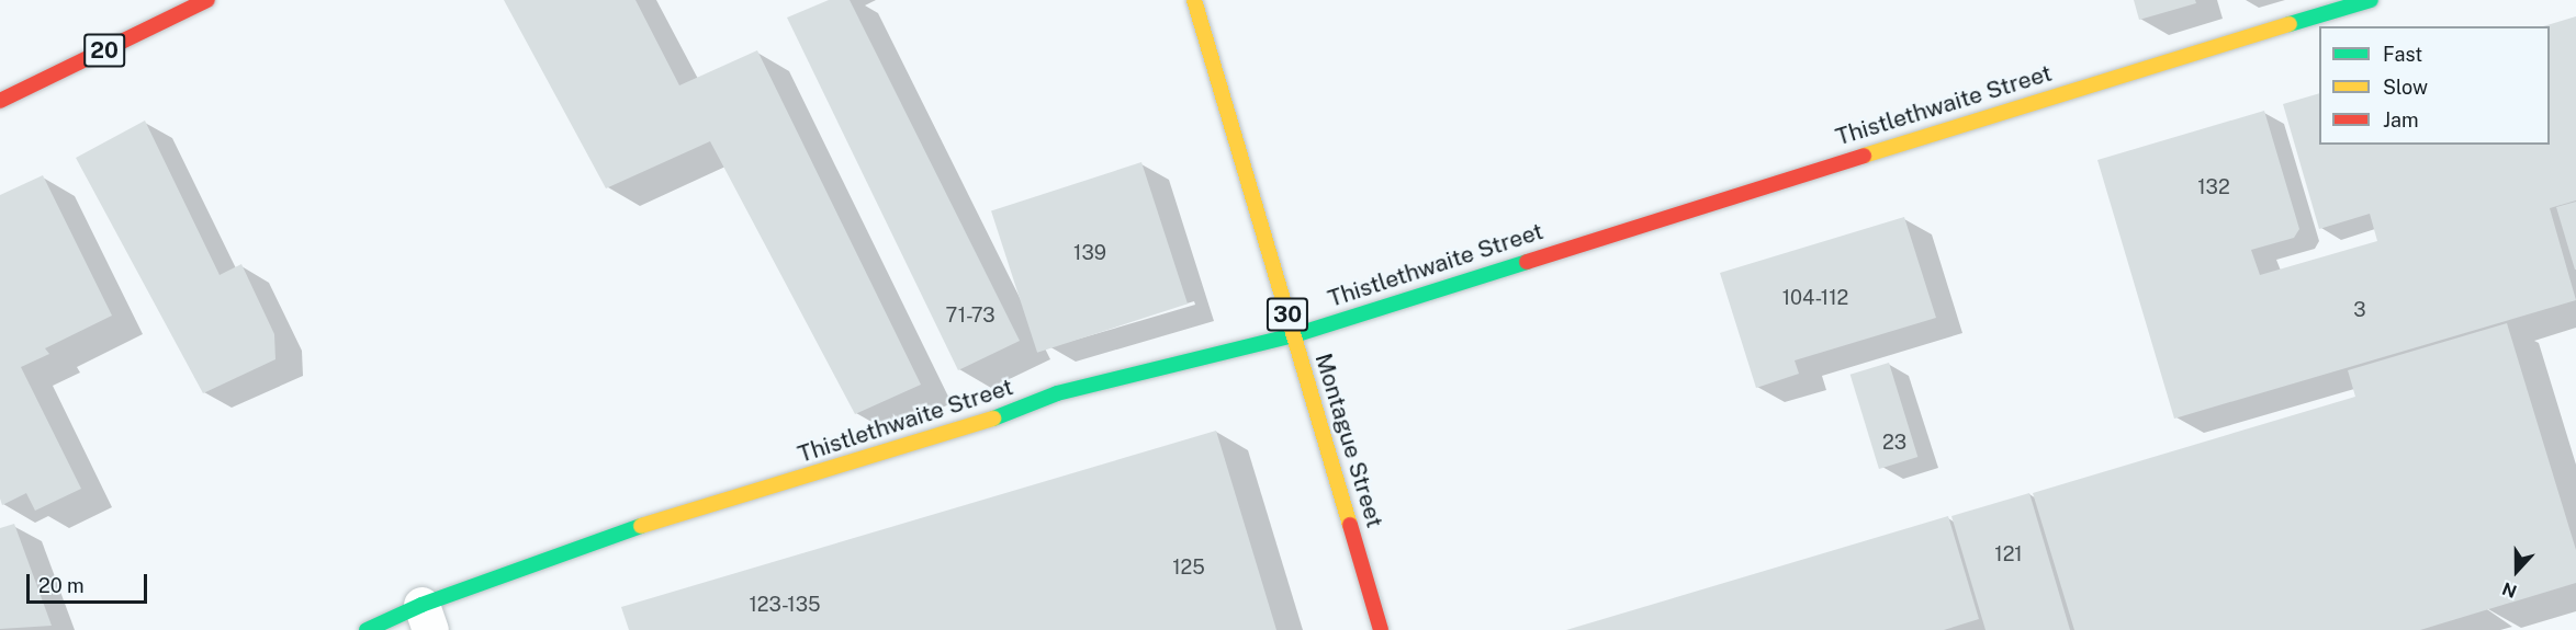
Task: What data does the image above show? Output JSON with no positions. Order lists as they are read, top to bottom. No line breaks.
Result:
{"streets":{"street":["20","Thistlethwaite Street","30","Montague Street"]},"crossings":[["Thistlethwaite Street","Montague Street"]],"house_numbers":["132","139","104-112","3","71-73","23","121","125","123-135"],"legend":["Fast","Slow","Jam"],"scale_bar":"20 m","north":"bottom"}
